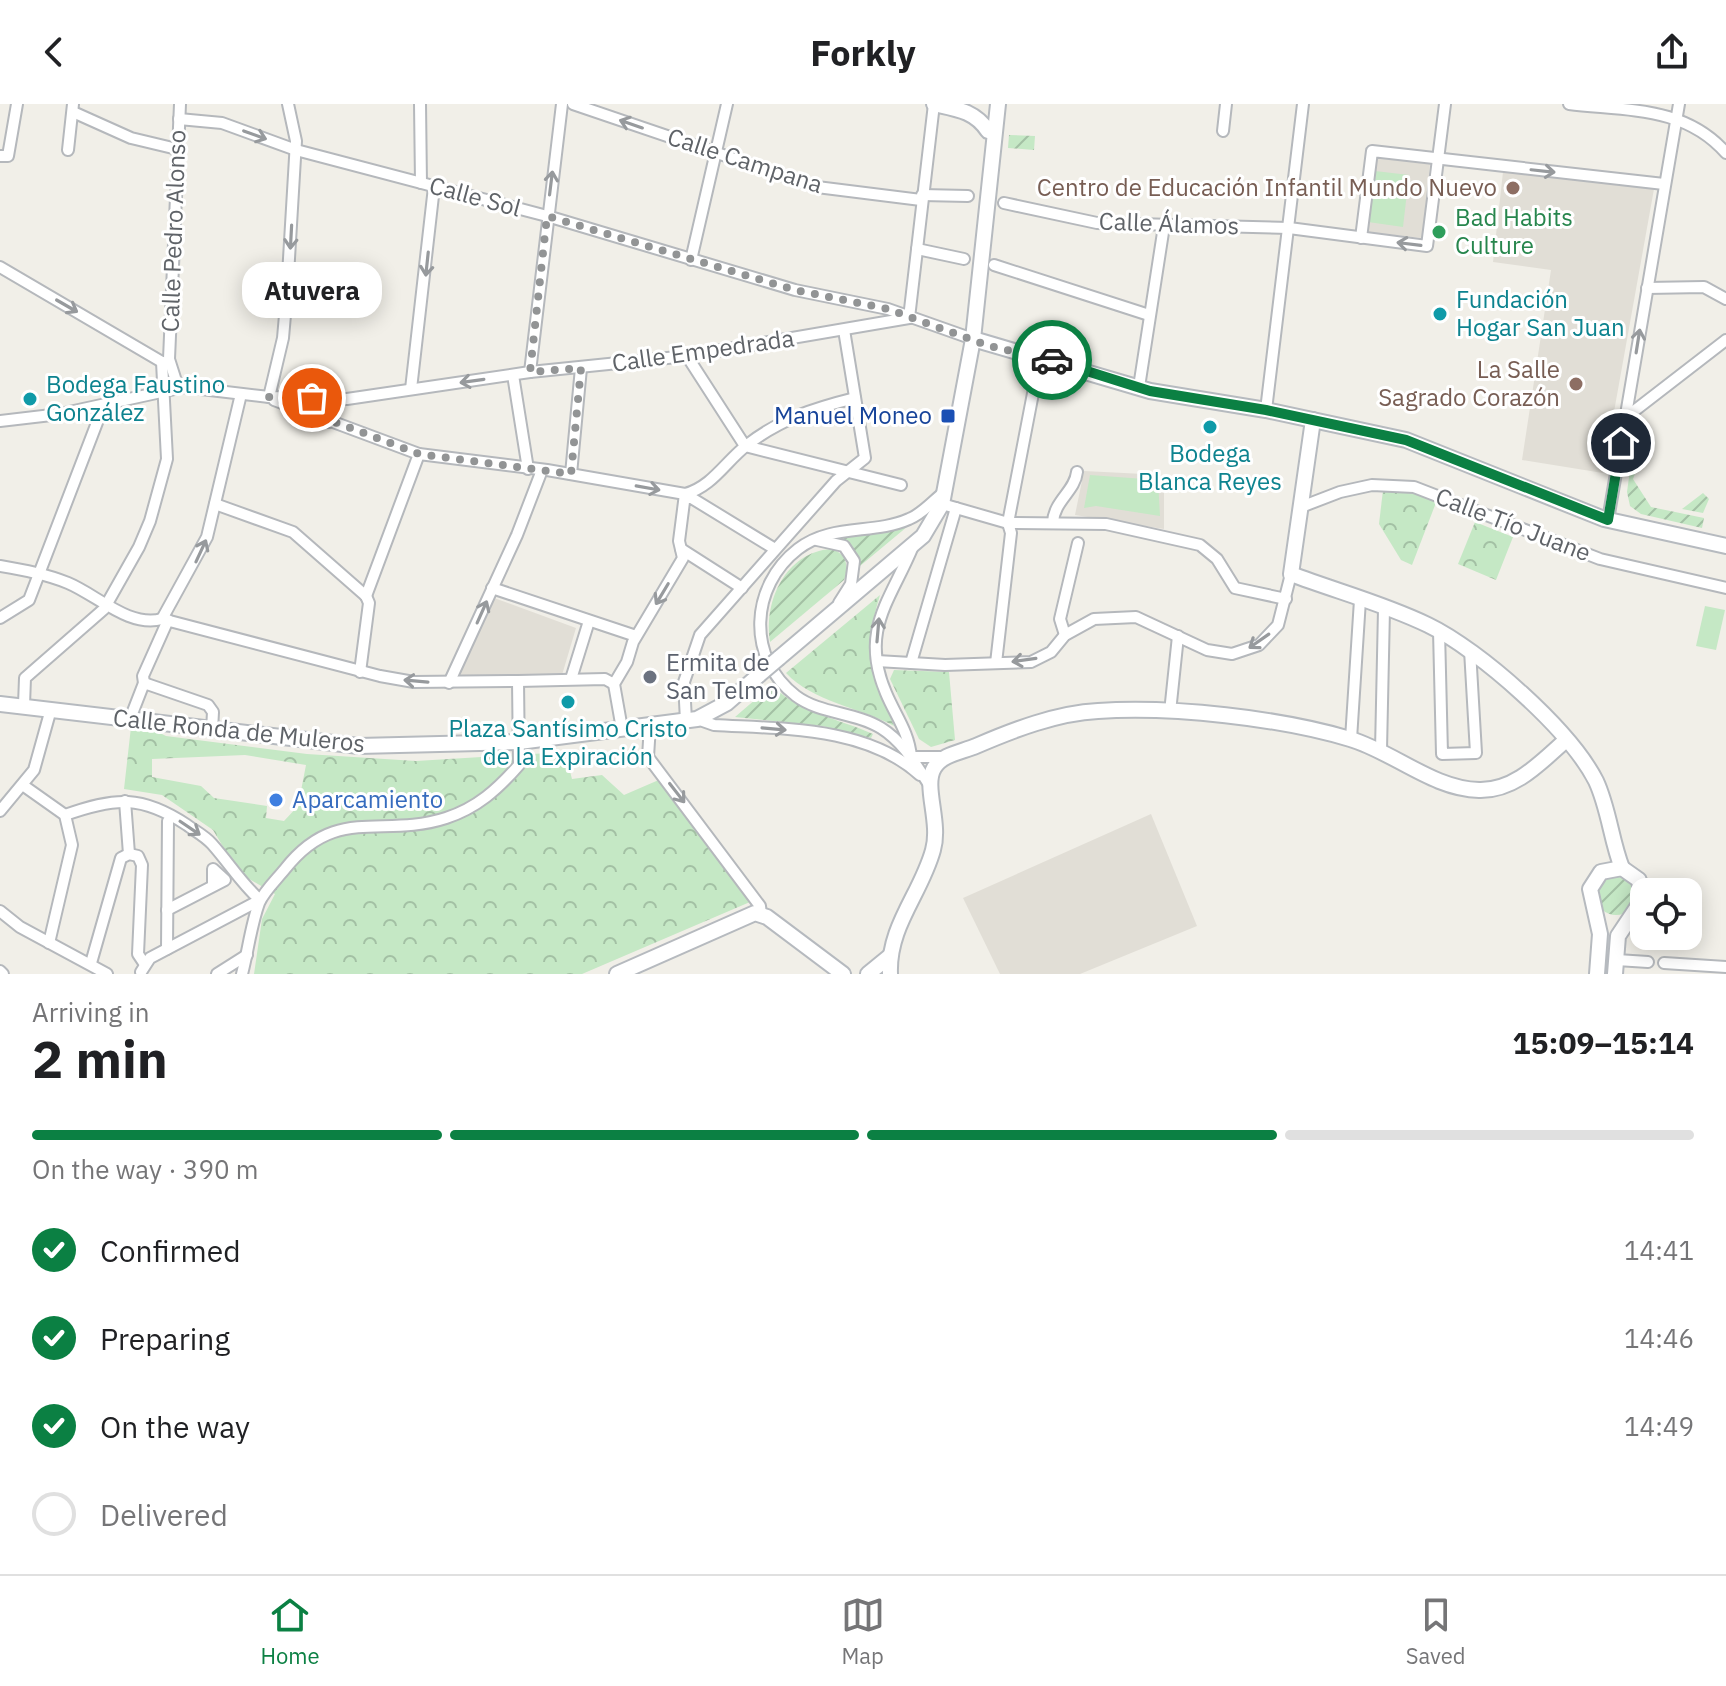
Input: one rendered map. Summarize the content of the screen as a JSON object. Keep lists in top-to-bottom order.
{
  "streets": {
    "street": [
      "Calle Campana",
      "Calle Sol",
      "Calle Álamos",
      "Calle Pedro Alonso",
      "Calle Empedrada",
      "Calle Tío Juane",
      "Calle Ronda de Muleros"
    ]
  },
  "crossings": [
    ["Calle Sol", "Calle Pedro Alonso"],
    ["Calle Sol", "Calle Empedrada"],
    ["Calle Pedro Alonso", "Calle Ronda de Muleros"]
  ],
  "one_way": ["Calle Campana"],
  "places": {
    "other": [
      "Centro de Educación Infantil Mundo Nuevo",
      "Bad Habits Culture",
      "Fundación Hogar San Juan",
      "La Salle Sagrado Corazón",
      "Atuvera",
      "Bodega Faustino González",
      "Bodega Blanca Reyes",
      "Ermita de San Telmo",
      "Plaza Santísimo Cristo de la Expiración",
      "Aparcamiento"
    ],
    "transit": ["Manuel Moneo"]
  },
  "page": {
    "header": "Forkly",
    "bubble": "Atuvera",
    "heading": ["2 min", "Arriving in", "15:09–15:14"],
    "bar": "On the way · 390 m",
    "list": [
      ["Confirmed", "14:41"],
      ["Preparing", "14:46"],
      ["On the way", "14:49"],
      "Delivered"
    ],
    "tabs": ["Home", "Map", "Saved"]
  }
}
